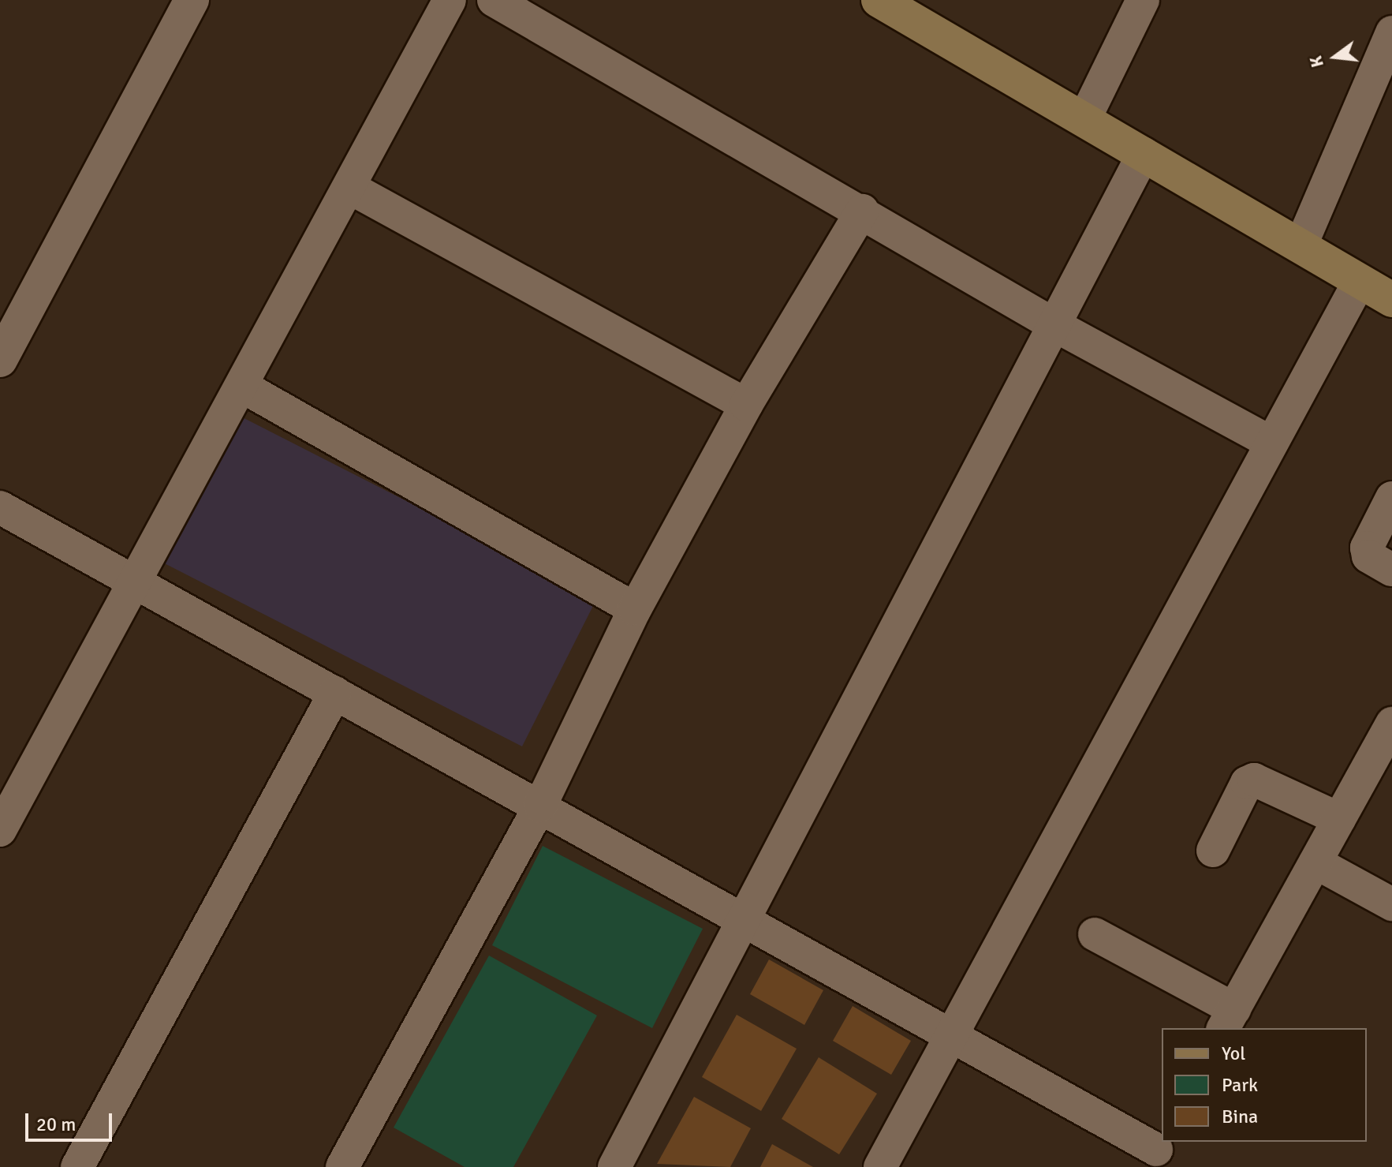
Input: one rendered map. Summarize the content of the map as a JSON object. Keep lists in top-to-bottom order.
{
  "legend": ["Yol", "Park", "Bina"],
  "scale_bar": "20 m",
  "north": "left"
}
